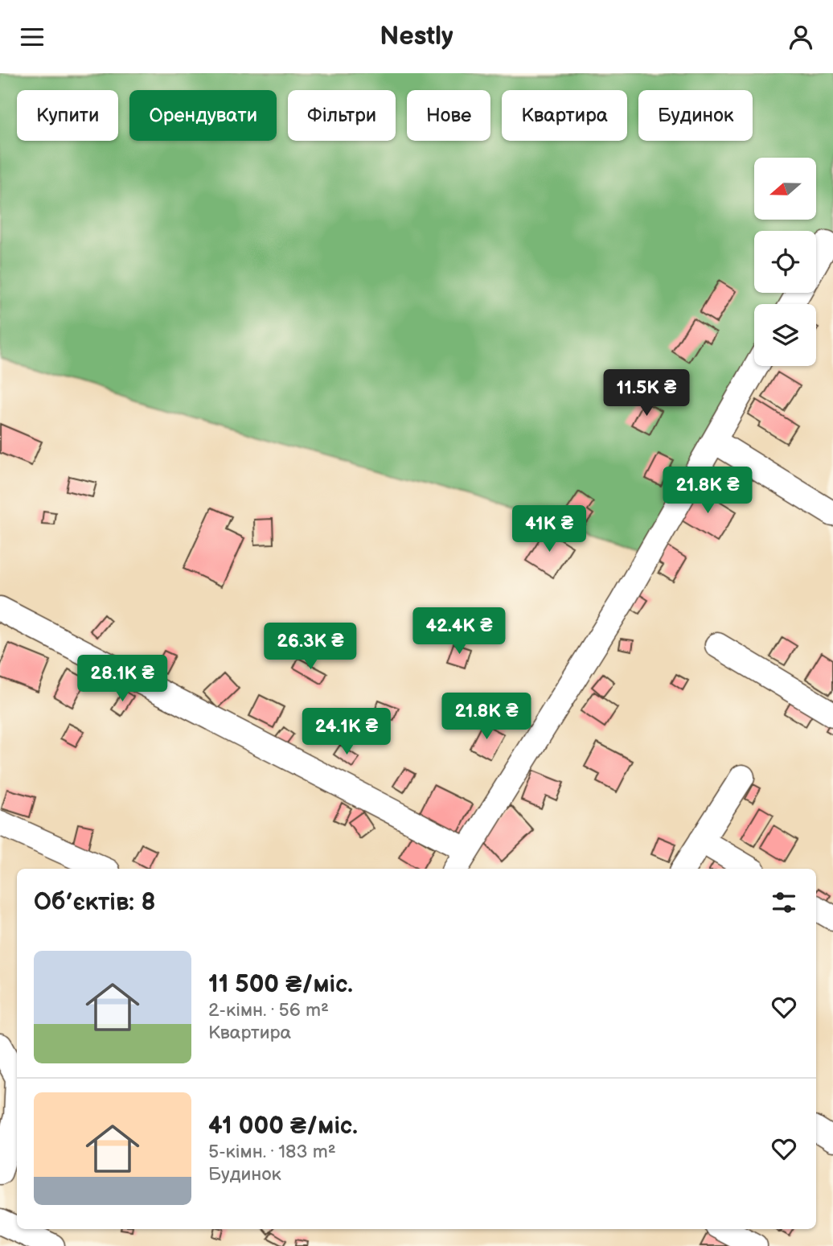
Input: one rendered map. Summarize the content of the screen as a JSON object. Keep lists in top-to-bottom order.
{
  "north": "left",
  "page": {
    "header": "Nestly",
    "chip": [
      "Купити",
      "Орендувати",
      "Фільтри",
      "Нове",
      "Квартира",
      "Будинок"
    ],
    "price": [
      "11.5K ₴",
      "21.8K ₴",
      "41K ₴",
      "42.4K ₴",
      "26.3K ₴",
      "28.1K ₴",
      "21.8K ₴",
      "24.1K ₴"
    ],
    "heading": "Об’єктів: 8",
    "list": [
      {
        "name": "11 500 ₴/міс.",
        "note": "2-кімн. · 56 m² · Квартира"
      },
      {
        "name": "41 000 ₴/міс.",
        "note": "5-кімн. · 183 m² · Будинок"
      }
    ]
  }
}
